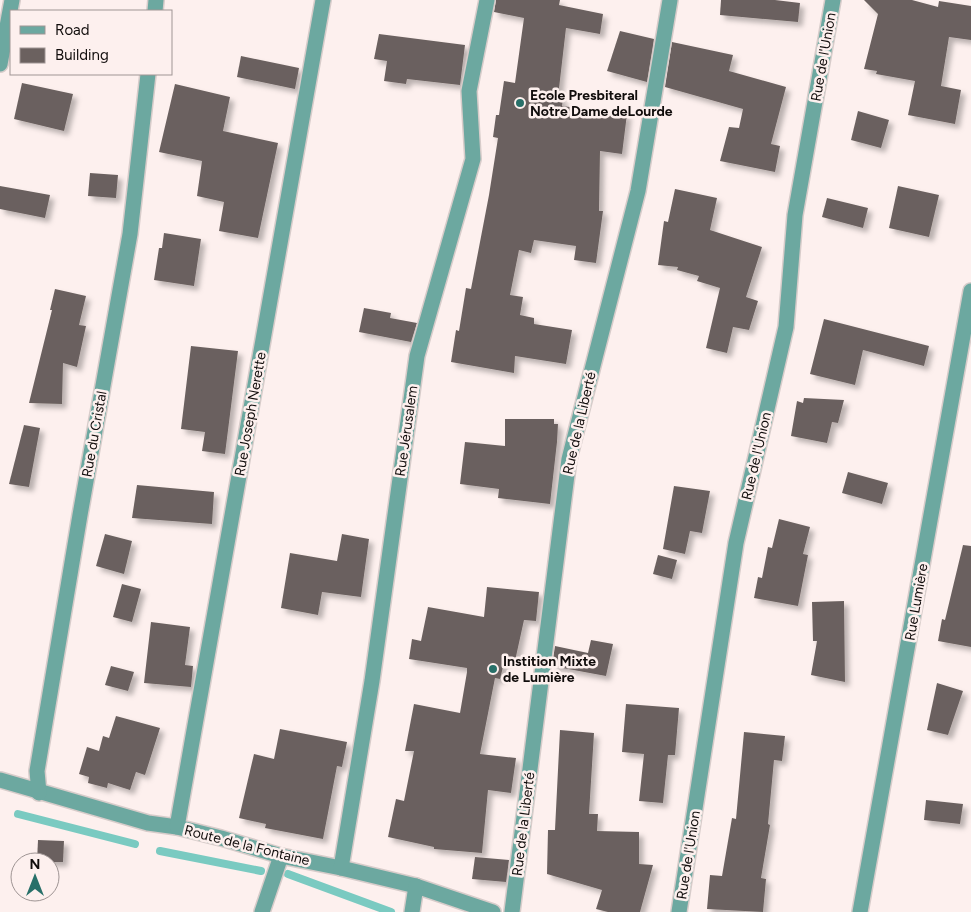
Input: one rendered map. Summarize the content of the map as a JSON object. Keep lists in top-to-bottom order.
{
  "streets": {
    "street": [
      "Rue de l'Union",
      "Rue Joseph Nerette",
      "Rue de la Liberté",
      "Rue Jérusalem",
      "Rue du Cristal",
      "Rue Lumière",
      "Route de la Fontaine"
    ]
  },
  "crossings": [
    ["Rue Joseph Nerette", "Route de la Fontaine"],
    ["Rue Jérusalem", "Route de la Fontaine"],
    ["Rue du Cristal", "Route de la Fontaine"]
  ],
  "places": ["Ecole Presbiteral Notre Dame deLourde", "Instition Mixte de Lumière"],
  "legend": ["Road", "Building"],
  "north": "top"
}
